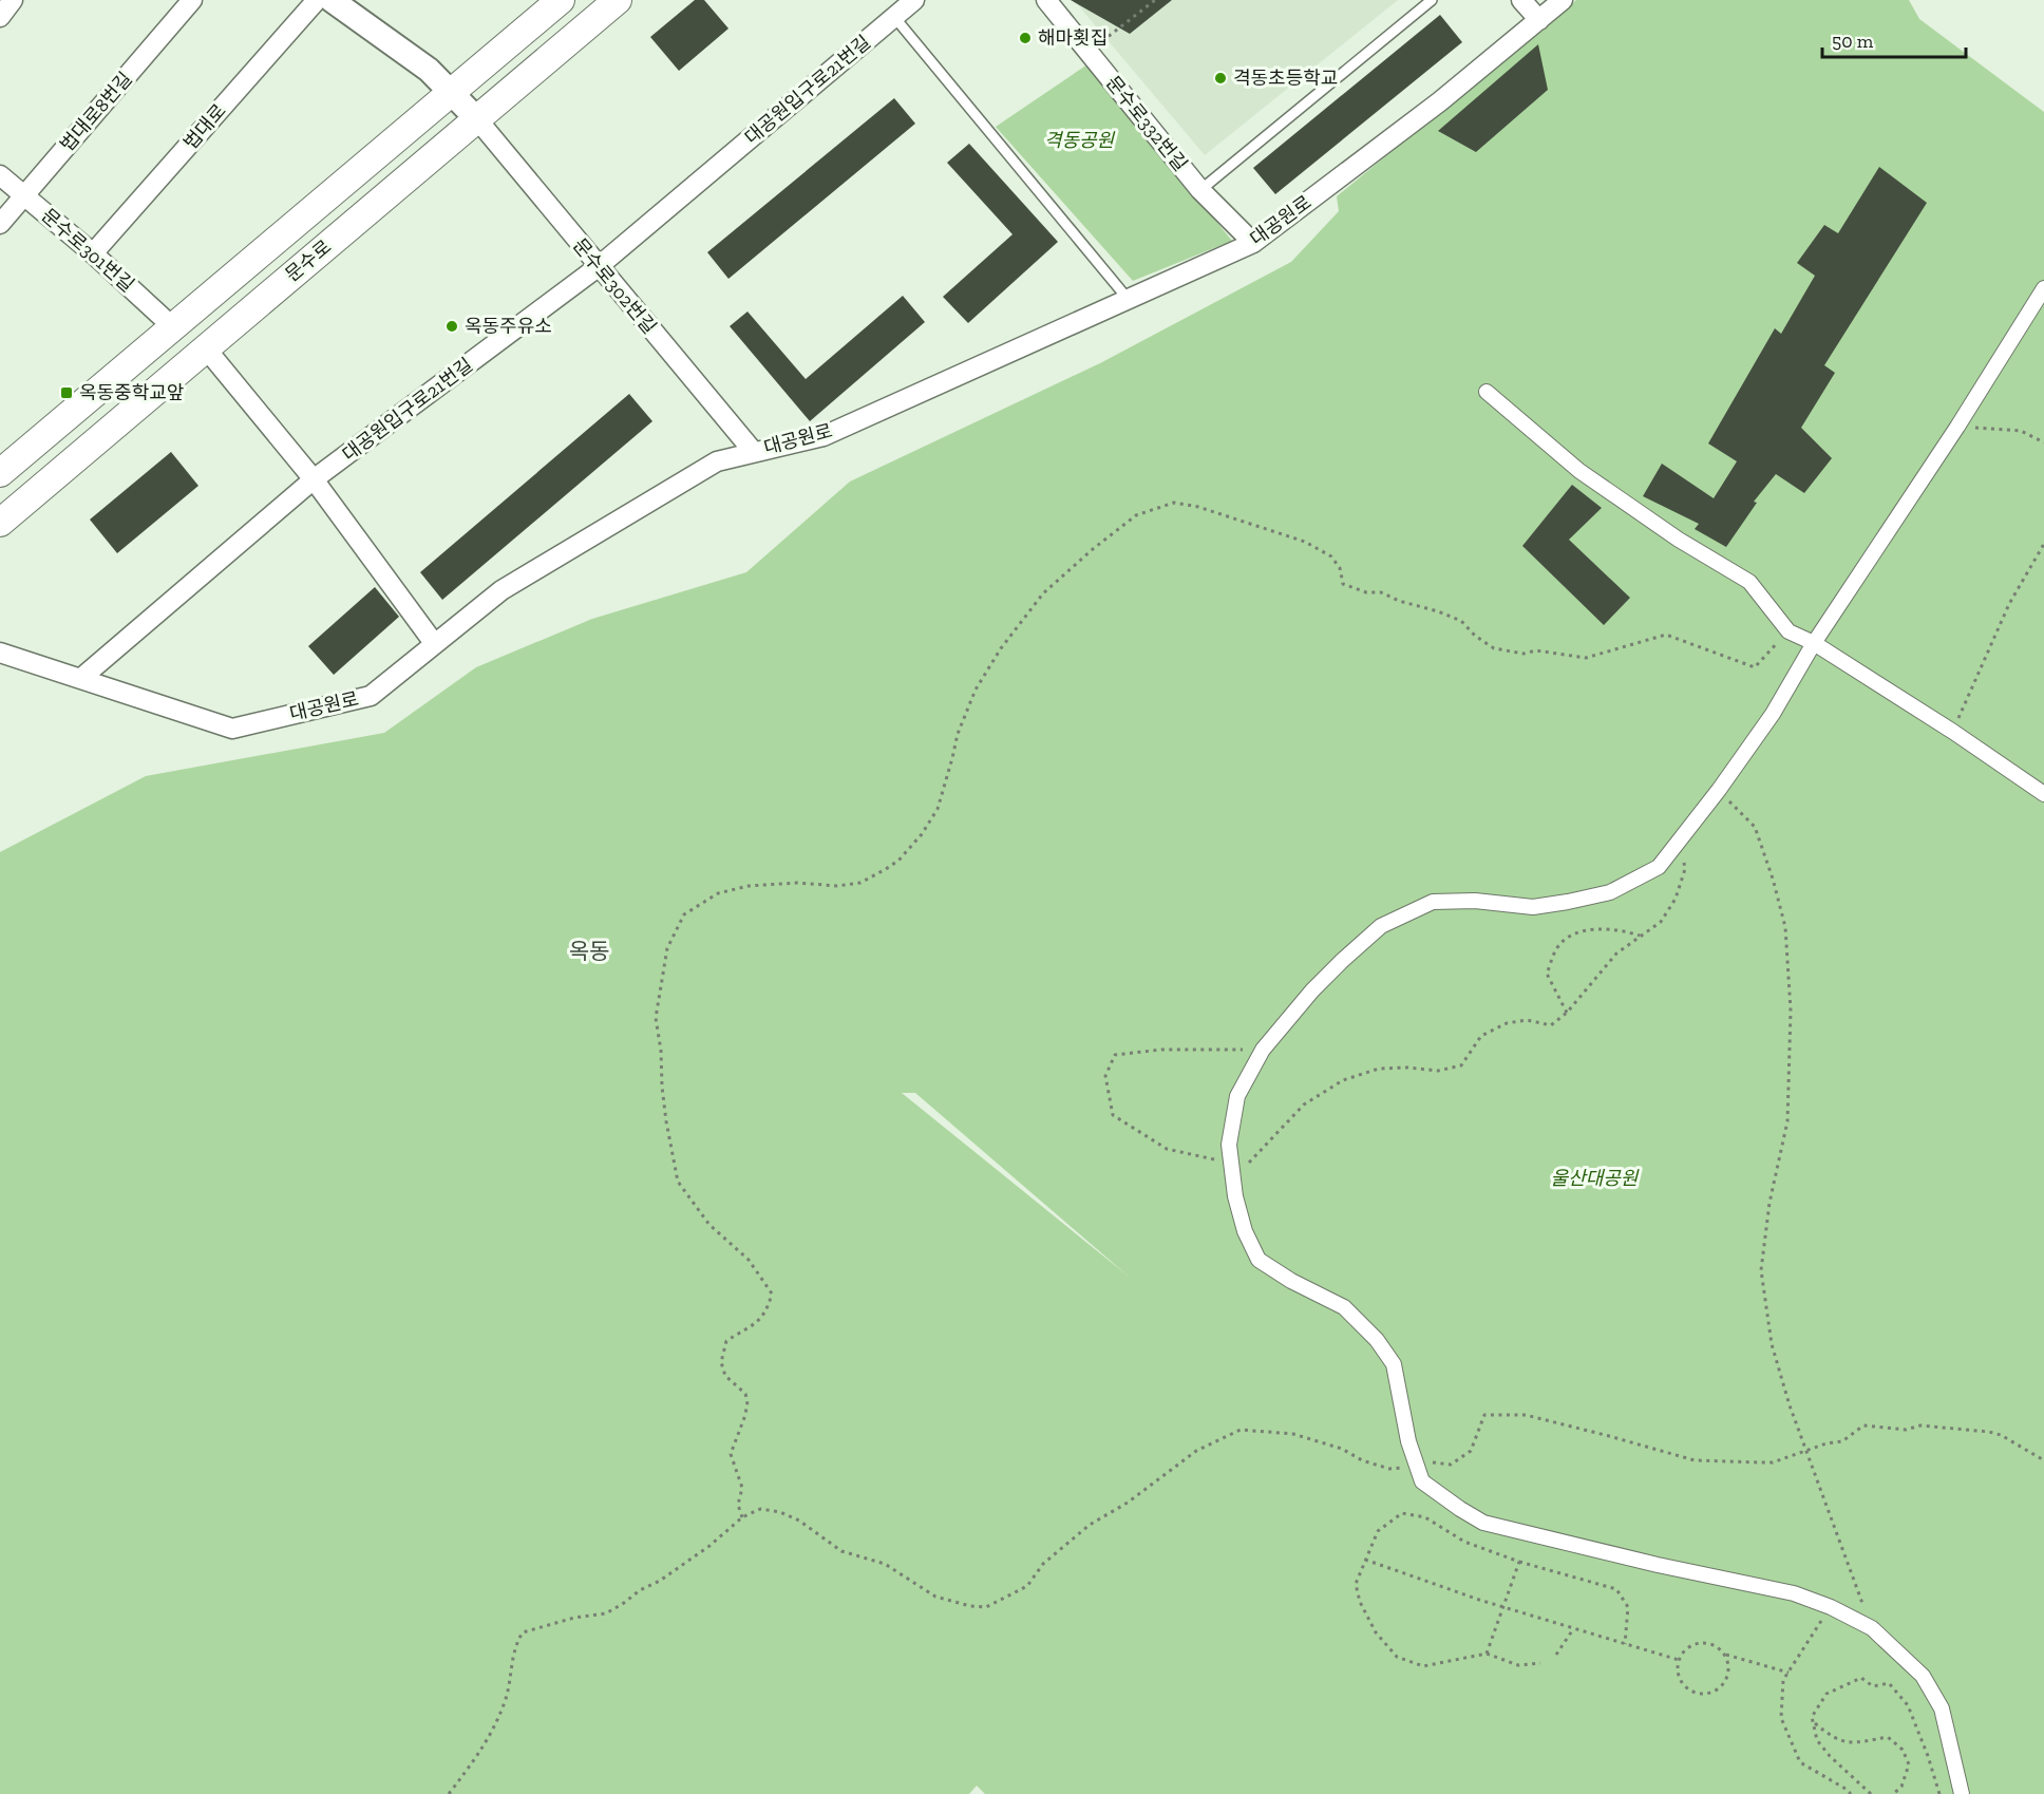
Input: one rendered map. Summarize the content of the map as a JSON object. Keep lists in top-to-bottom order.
{
  "streets": {
    "main road": ["문수로"],
    "street": [
      "대공원입구로21번길",
      "법대로8번길",
      "문수로332번길",
      "법대로",
      "대공원로",
      "문수로301번길",
      "문수로302번길"
    ]
  },
  "crossings": [
    ["대공원입구로21번길", "대공원로"],
    ["대공원입구로21번길", "문수로302번길"],
    ["법대로8번길", "문수로301번길"],
    ["문수로332번길", "대공원로"],
    ["법대로", "문수로301번길"],
    ["대공원로", "문수로302번길"],
    ["문수로301번길", "문수로"],
    ["문수로", "문수로302번길"]
  ],
  "districts": ["옥동"],
  "parks": ["격동공원", "울산대공원"],
  "places": {
    "other": ["해마횟집", "격동초등학교", "옥동주유소"],
    "transit": ["옥동중학교앞"]
  },
  "scale_bar": "50 m"
}
